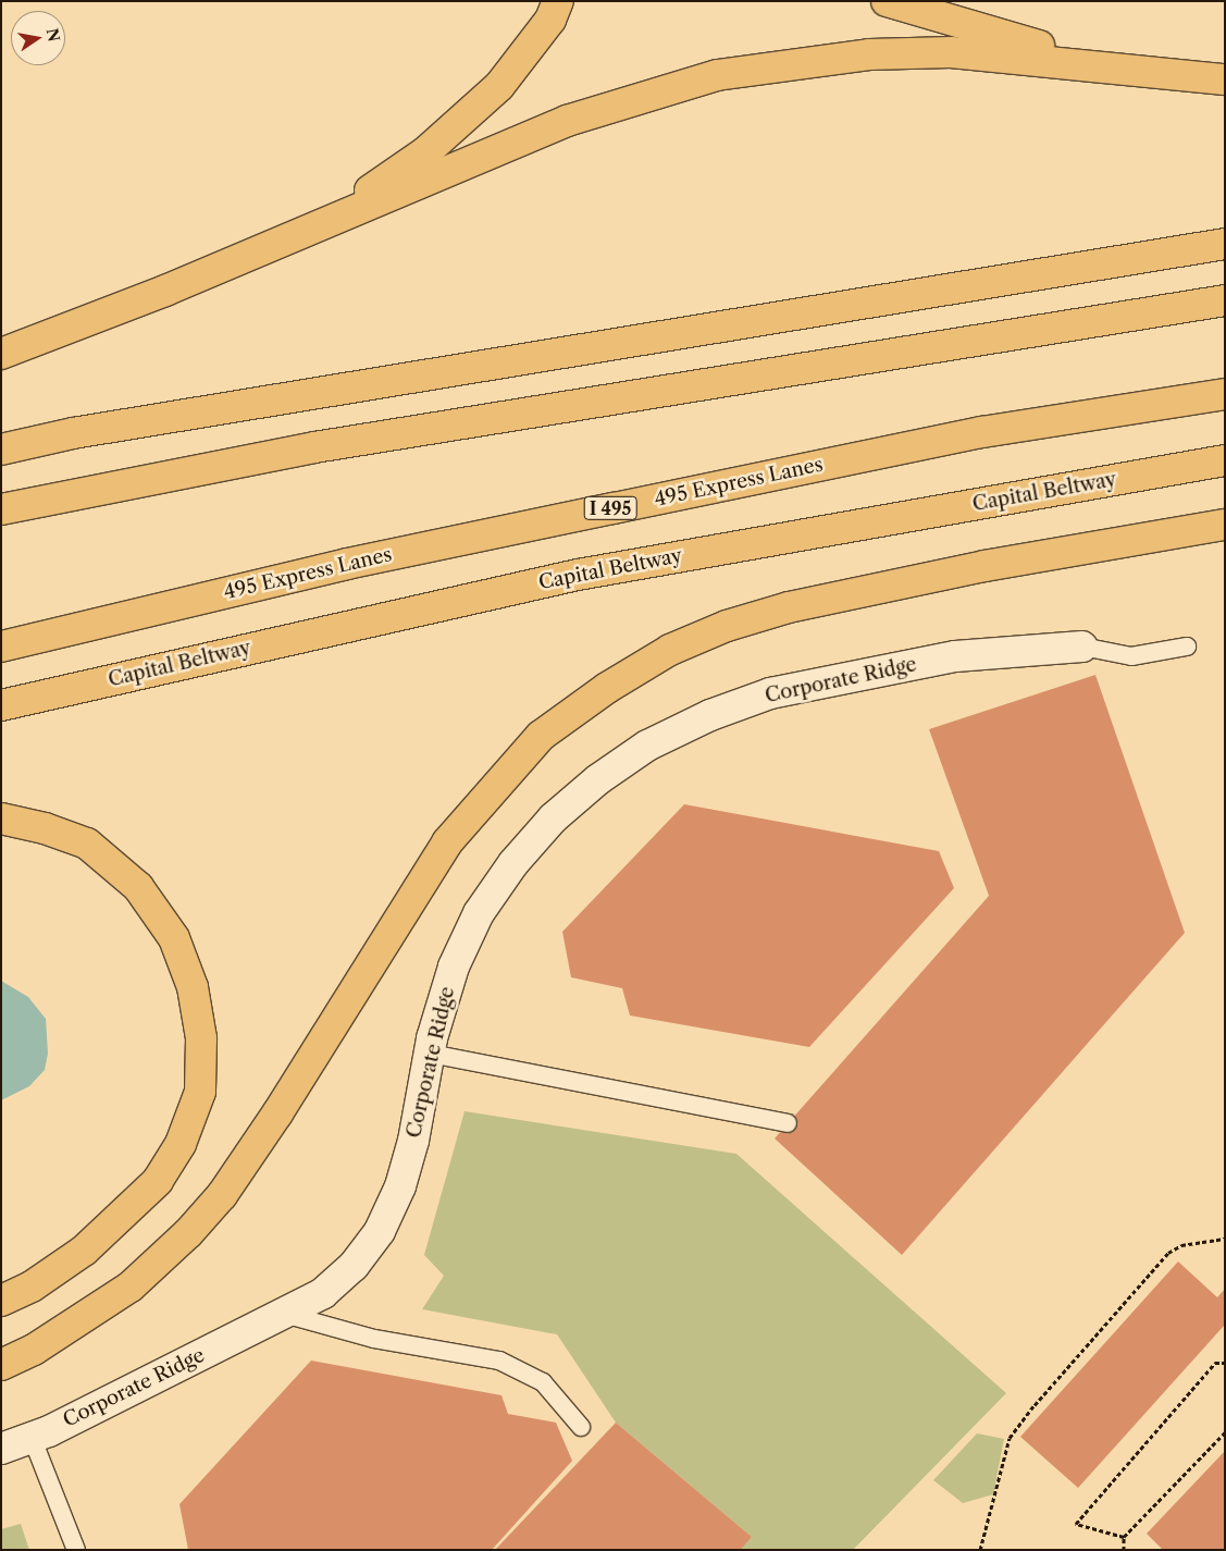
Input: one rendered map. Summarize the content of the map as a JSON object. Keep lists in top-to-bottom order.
{
  "streets": {
    "highway": ["495 Express Lanes", "Capital Beltway", "I 495"],
    "street": ["Corporate Ridge"]
  },
  "north": "right"
}
